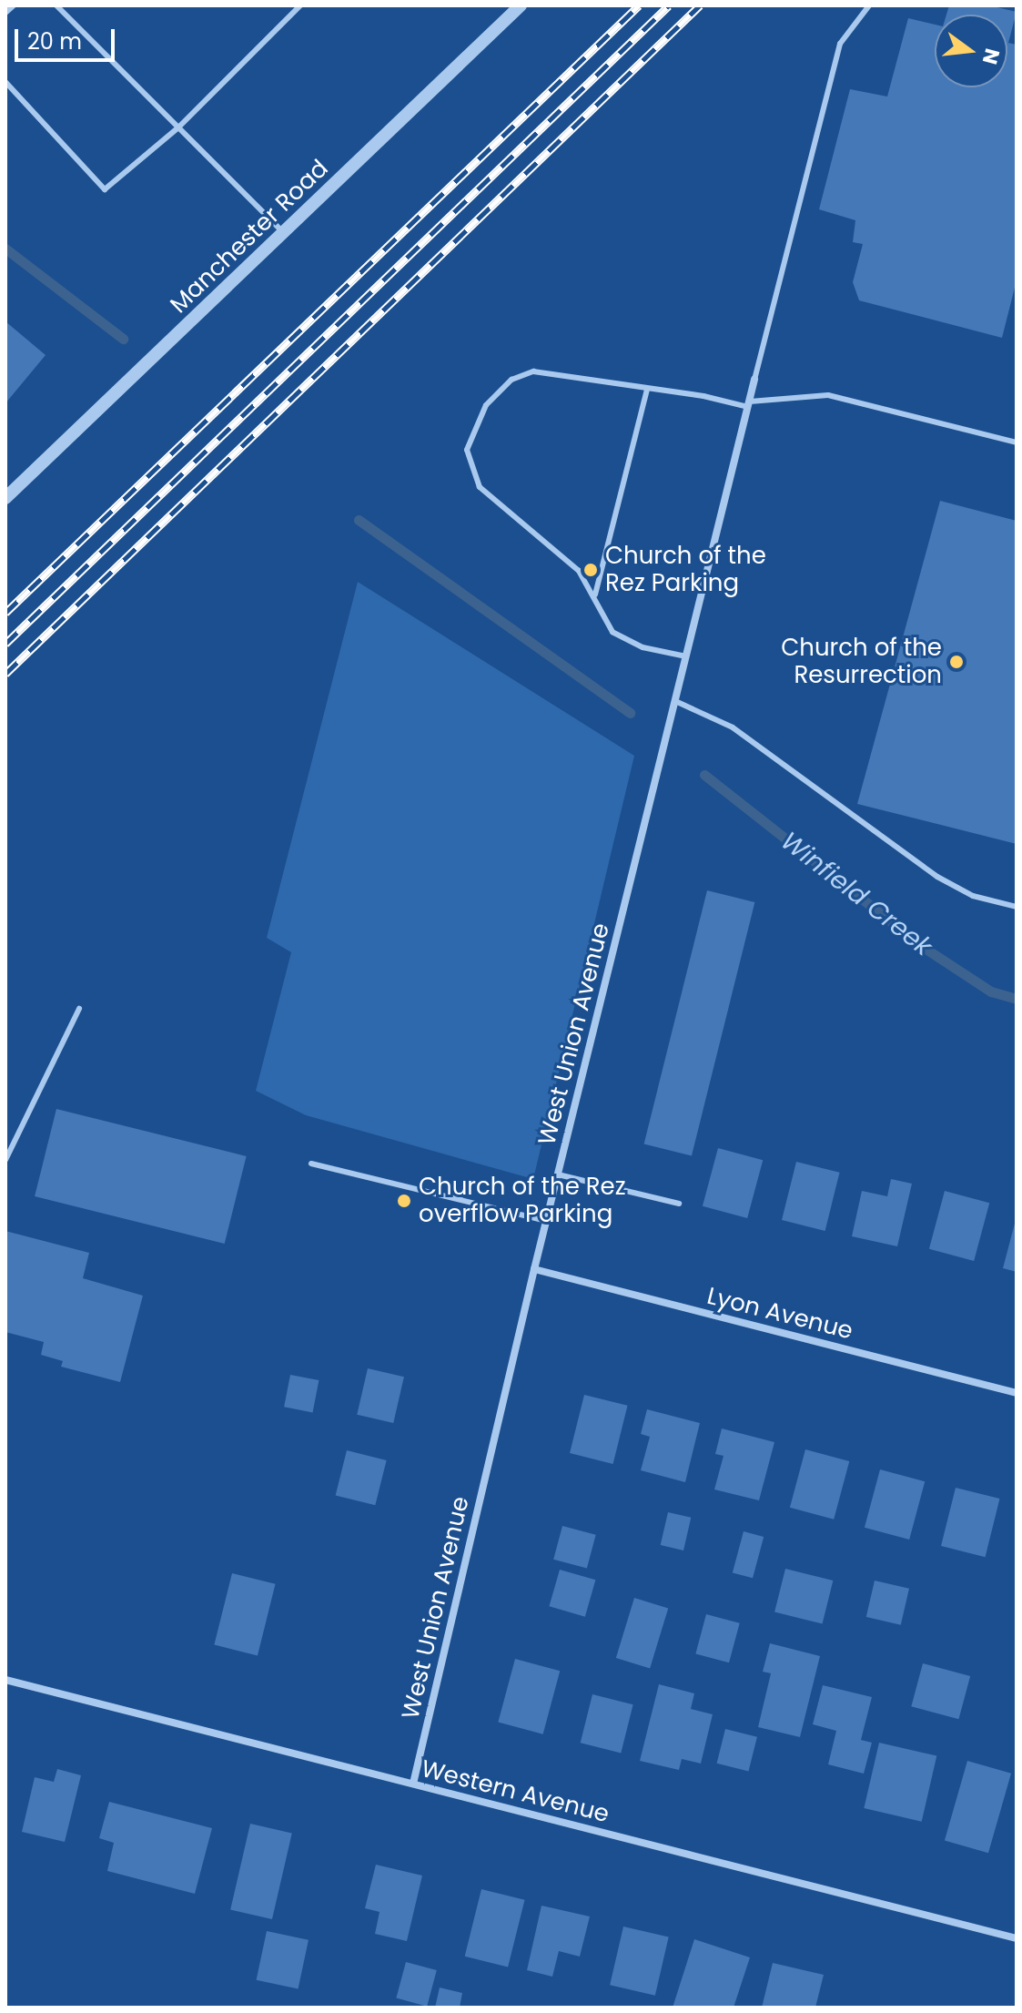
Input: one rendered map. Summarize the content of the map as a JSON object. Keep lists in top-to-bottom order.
{
  "streets": {
    "street": [
      "Manchester Road",
      "West Union Avenue",
      "Lyon Avenue",
      "Western Avenue"
    ]
  },
  "crossings": [
    ["West Union Avenue", "Lyon Avenue"],
    ["West Union Avenue", "Western Avenue"]
  ],
  "water": ["Winfield Creek"],
  "places": ["Church of the Rez Parking", "Church of the Resurrection", "Church of the Rez overflow Parking"],
  "scale_bar": "20 m",
  "north": "right"
}
